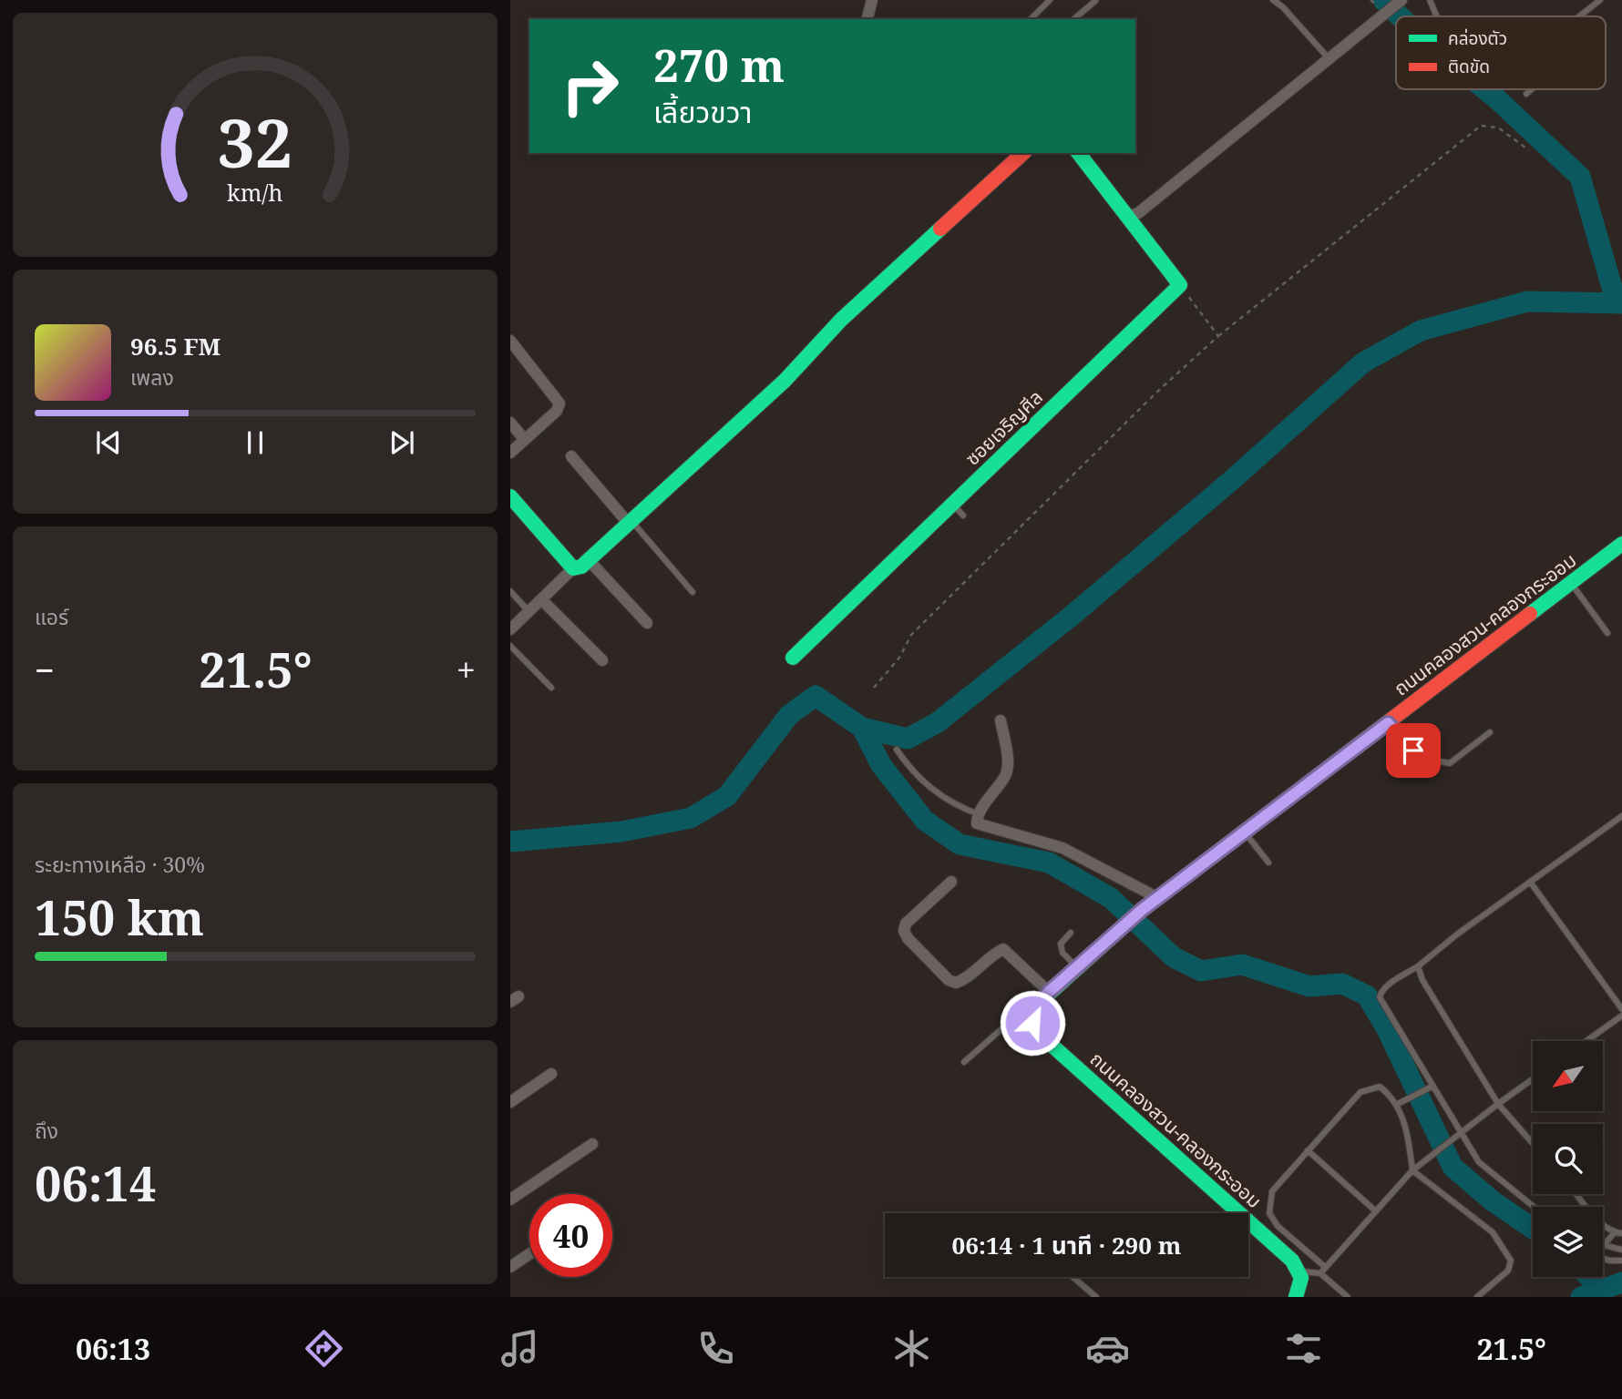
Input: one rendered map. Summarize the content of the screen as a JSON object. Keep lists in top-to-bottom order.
{
  "streets": {
    "street": ["ซอยเจริญศีล", "ถนนคลองสวน-คลองกระออม"]
  },
  "legend": ["คล่องตัว", "ติดขัด"],
  "north": "bottom left",
  "page": {
    "turn": ["270 m", "เลี้ยวขวา"],
    "song": ["96.5 FM", "เพลง"],
    "tile": [
      "แอร์",
      ["ระยะทางเหลือ · 30%", "150 km"],
      ["ถึง", "06:14"]
    ],
    "heat": ["−", "21.5°", "+"],
    "limit": "40",
    "trip": "06:14 · 1 นาที · 290 m",
    "tabs": ["06:13", "21.5°"],
    "gauge": ["32", "km/h"]
  }
}
